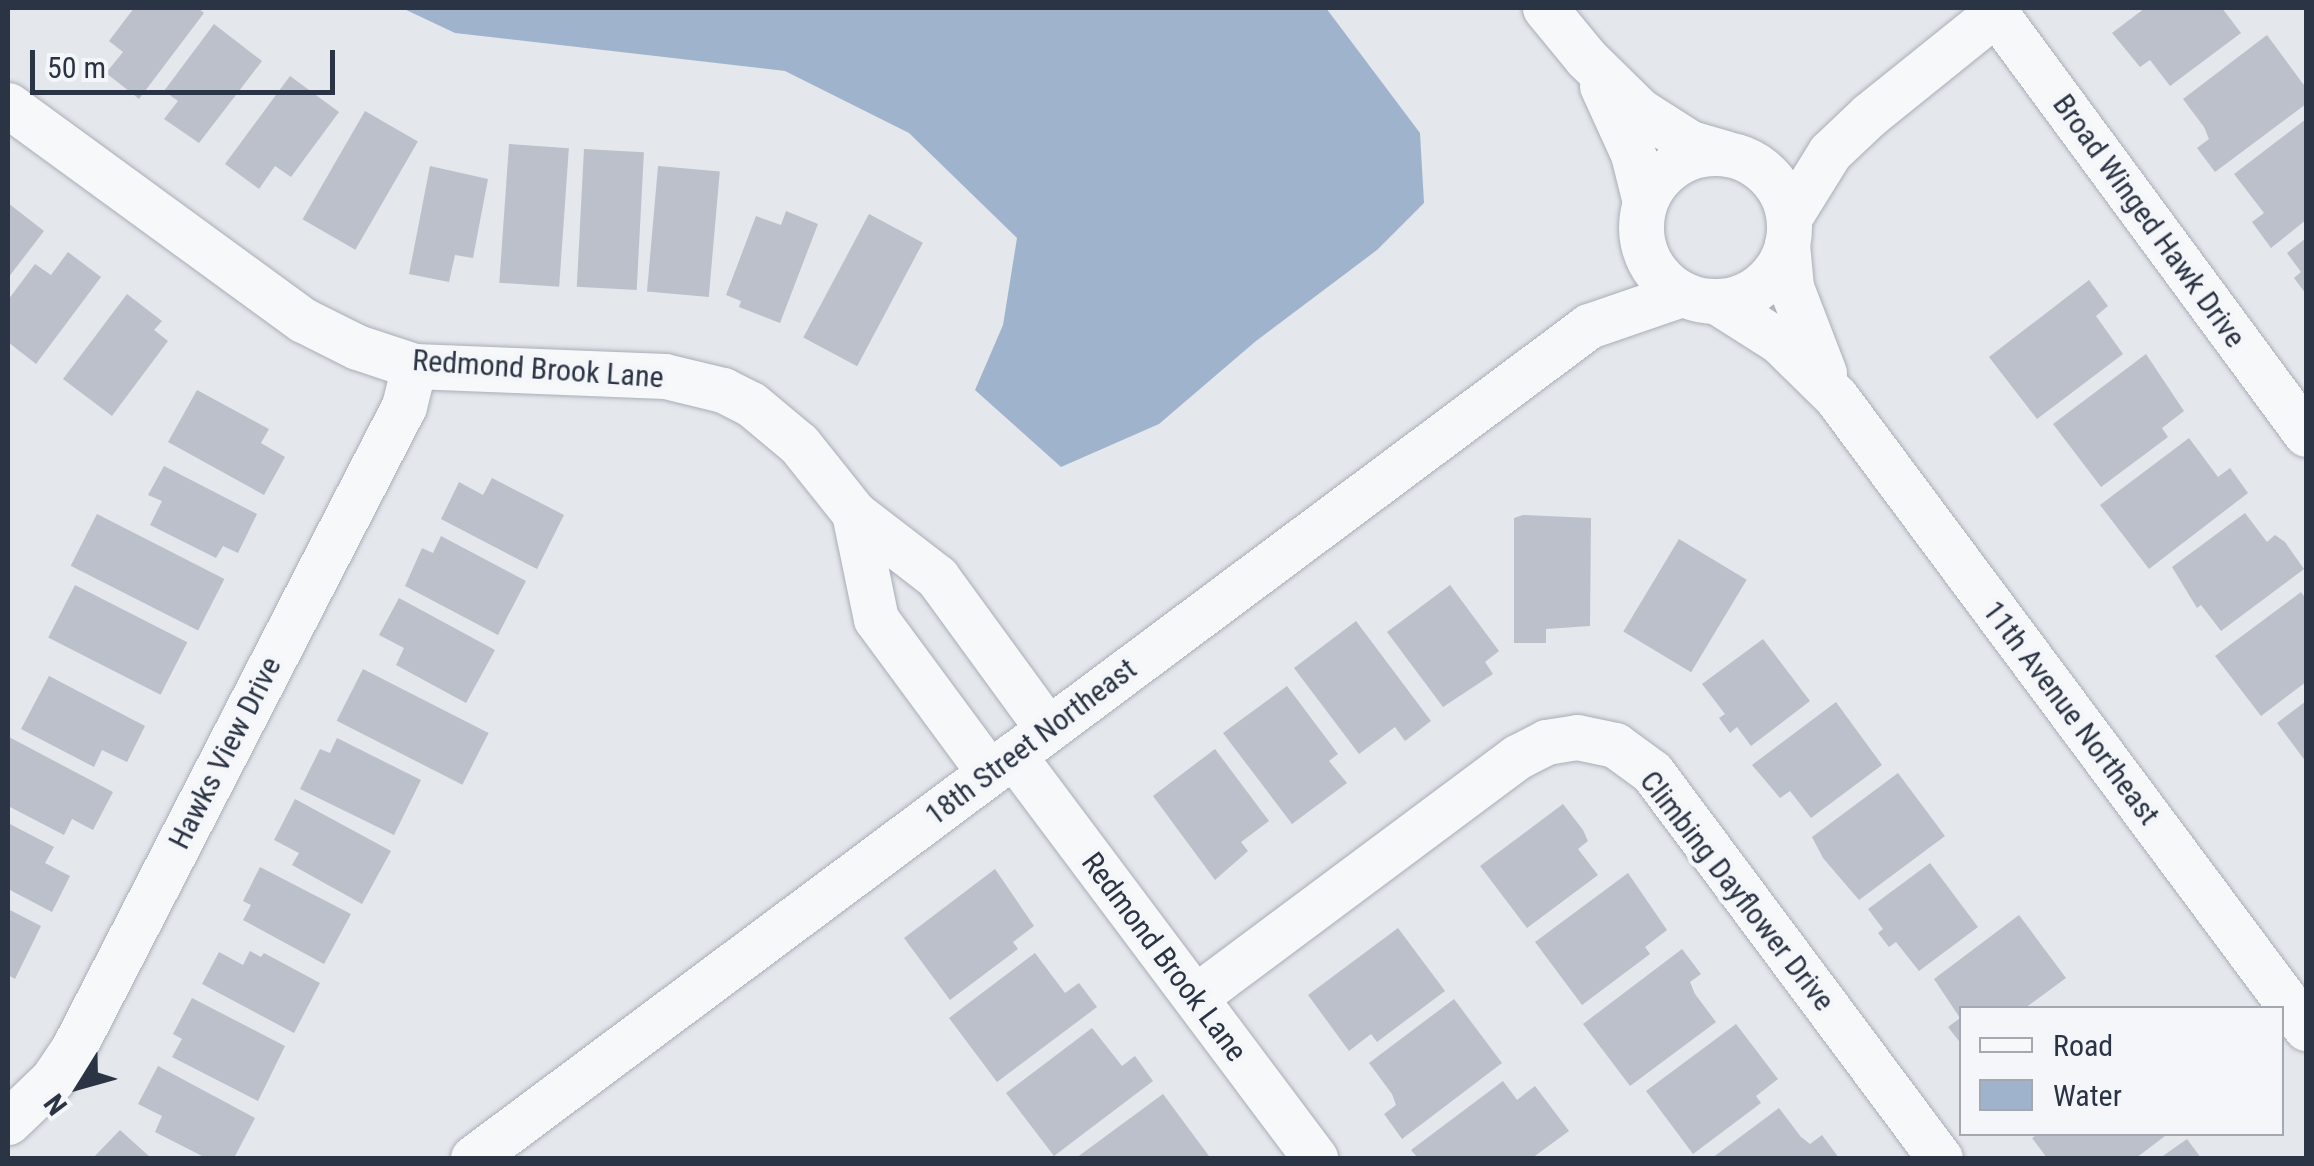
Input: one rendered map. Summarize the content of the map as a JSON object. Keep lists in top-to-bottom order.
{
  "streets": {
    "street": [
      "Broad Winged Hawk Drive",
      "Redmond Brook Lane",
      "11th Avenue Northeast",
      "18th Street Northeast",
      "Hawks View Drive",
      "Climbing Dayflower Drive"
    ]
  },
  "crossings": [
    ["Redmond Brook Lane", "18th Street Northeast"],
    ["Redmond Brook Lane", "Hawks View Drive"],
    ["Redmond Brook Lane", "Climbing Dayflower Drive"],
    ["11th Avenue Northeast", "18th Street Northeast"]
  ],
  "legend": ["Road", "Water"],
  "scale_bar": "50 m",
  "north": "bottom left"
}
